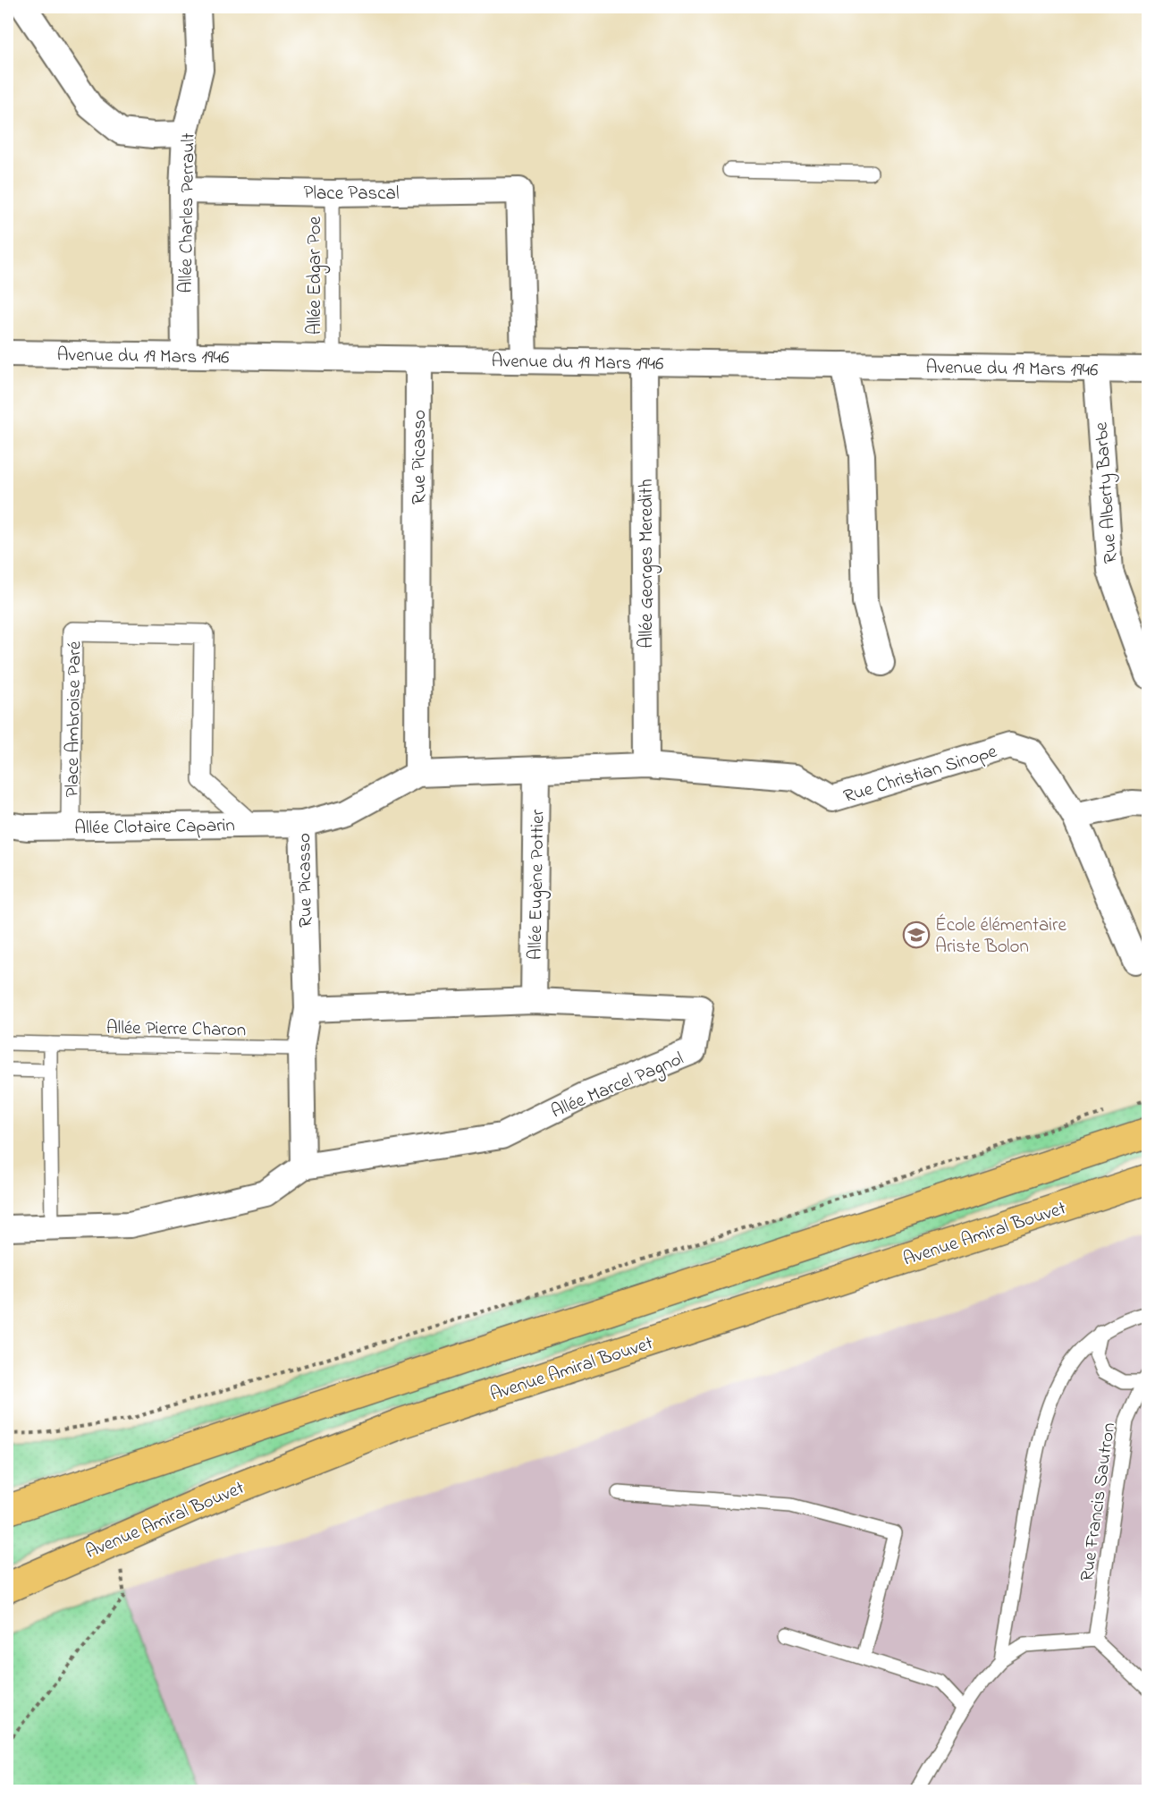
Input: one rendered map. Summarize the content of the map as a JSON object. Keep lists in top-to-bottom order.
{
  "streets": {
    "main road": ["Avenue Amiral Bouvet"],
    "street": [
      "Place Pascal",
      "Allée Charles Perrault",
      "Avenue du 19 Mars 1946",
      "Rue Picasso",
      "Rue Alberty Barbe",
      "Allée Georges Meredith",
      "Place Ambroise Paré",
      "Rue Christian Sinope",
      "Allée Clotaire Caparin",
      "Allée Eugène Pottier",
      "Allée Marcel Pagnol"
    ],
    "lane": ["Allée Edgar Poe", "Allée Pierre Charon", "Rue Francis Sautron"]
  },
  "crossings": [
    ["Place Pascal", "Allée Charles Perrault"],
    ["Place Pascal", "Allée Edgar Poe"],
    ["Place Pascal", "Avenue du 19 Mars 1946"],
    ["Allée Charles Perrault", "Avenue du 19 Mars 1946"],
    ["Allée Edgar Poe", "Avenue du 19 Mars 1946"],
    ["Avenue du 19 Mars 1946", "Rue Picasso"],
    ["Avenue du 19 Mars 1946", "Rue Alberty Barbe"],
    ["Avenue du 19 Mars 1946", "Allée Georges Meredith"],
    ["Rue Picasso", "Rue Christian Sinope"],
    ["Rue Picasso", "Allée Clotaire Caparin"],
    ["Rue Picasso", "Allée Pierre Charon"],
    ["Rue Picasso", "Allée Marcel Pagnol"],
    ["Allée Georges Meredith", "Rue Christian Sinope"],
    ["Place Ambroise Paré", "Allée Clotaire Caparin"],
    ["Rue Christian Sinope", "Allée Eugène Pottier"],
    ["Allée Eugène Pottier", "Allée Marcel Pagnol"]
  ],
  "places": {
    "school or university": ["École élémentaire Ariste Bolon"]
  }
}
